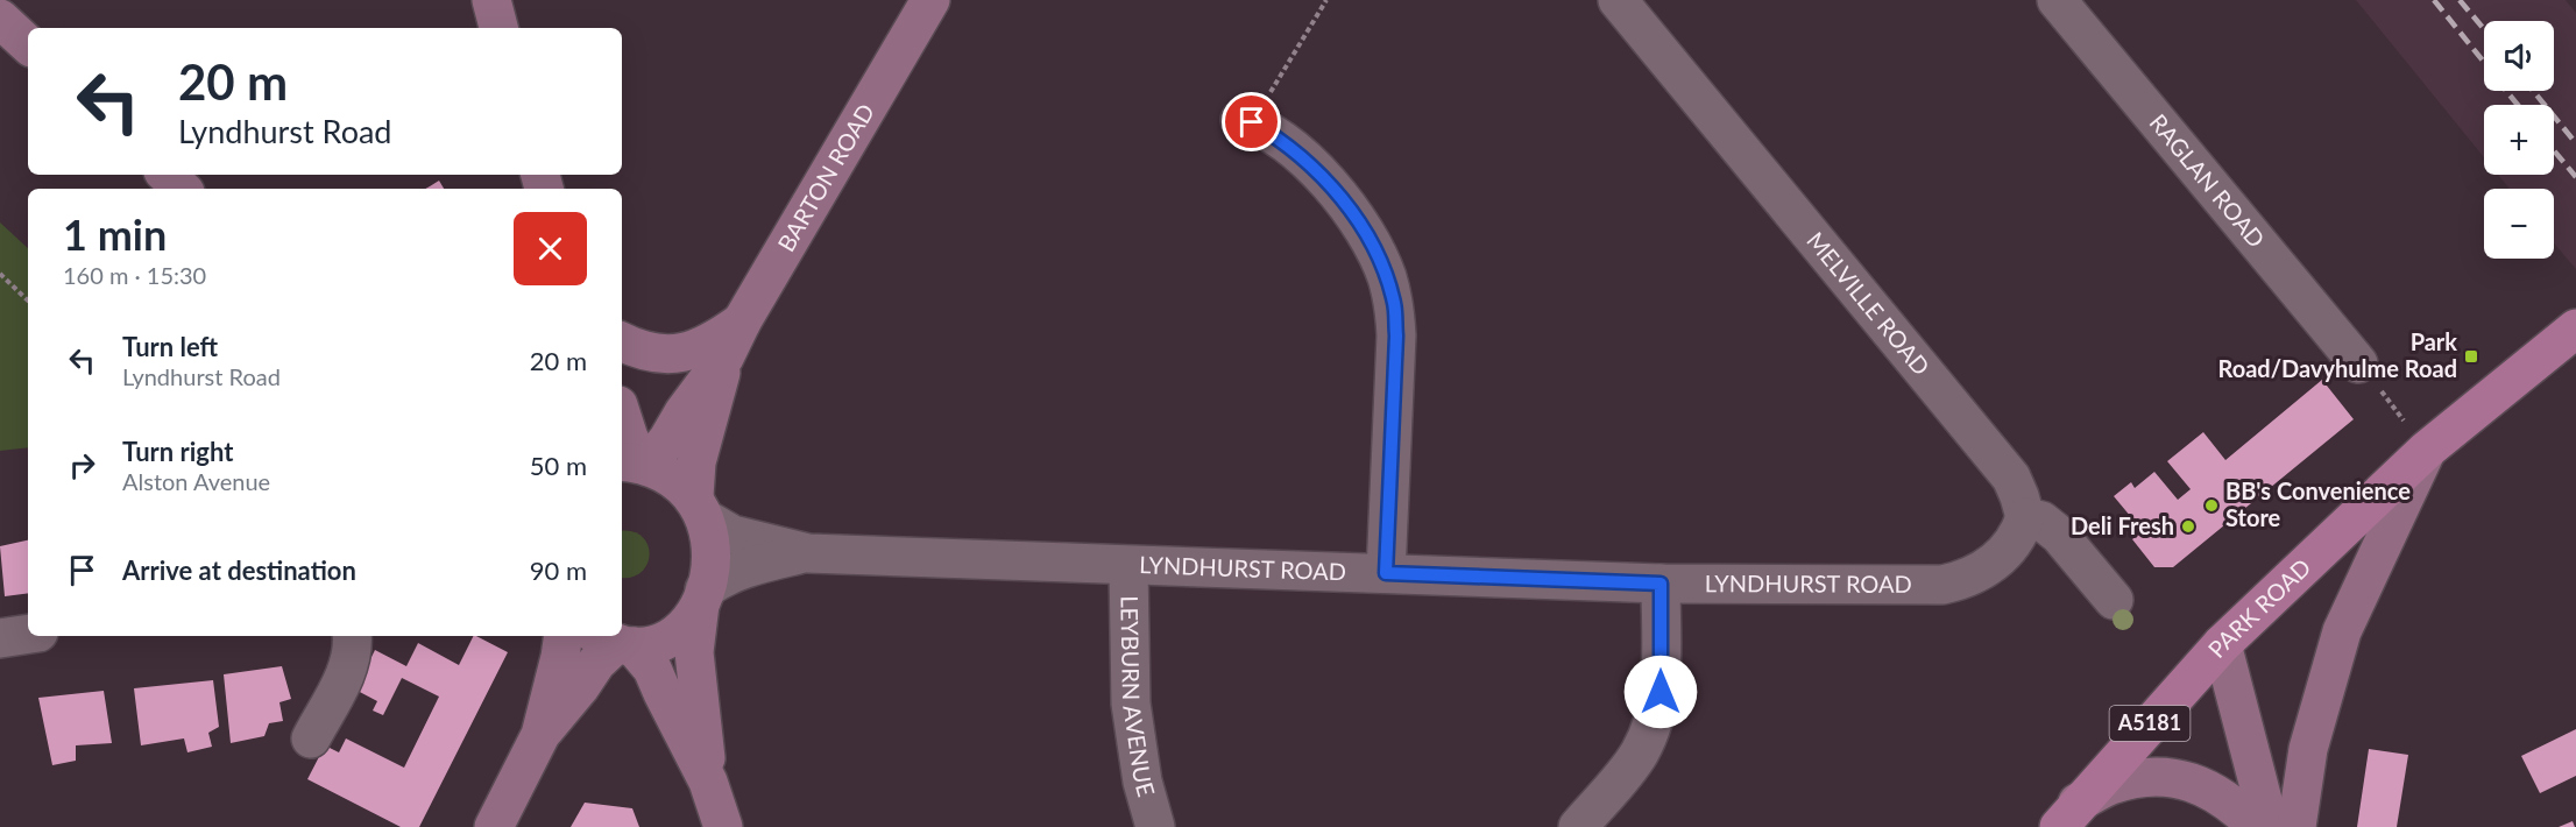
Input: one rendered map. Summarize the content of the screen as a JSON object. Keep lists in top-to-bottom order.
{
  "streets": {
    "main road": ["PARK ROAD", "A5181"],
    "street": [
      "BARTON ROAD",
      "RAGLAN ROAD",
      "MELVILLE ROAD",
      "LYNDHURST ROAD",
      "LEYBURN AVENUE"
    ]
  },
  "crossings": [
    ["BARTON ROAD", "LYNDHURST ROAD"],
    ["MELVILLE ROAD", "LYNDHURST ROAD"],
    ["LYNDHURST ROAD", "LEYBURN AVENUE"]
  ],
  "places": {
    "transit": ["Park Road/Davyhulme Road"],
    "other": ["BB's Convenience Store", "Deli Fresh"]
  },
  "page": {
    "map_buttons": ["+", "−"],
    "turn": ["20 m", "Lyndhurst Road"],
    "heading": ["1 min", "160 m · 15:30"],
    "list": [
      {
        "name": "Turn left",
        "note": "Lyndhurst Road",
        "value": "20 m"
      },
      {
        "name": "Turn right",
        "note": "Alston Avenue",
        "value": "50 m"
      },
      {
        "name": "Arrive at destination",
        "value": "90 m"
      }
    ]
  }
}
